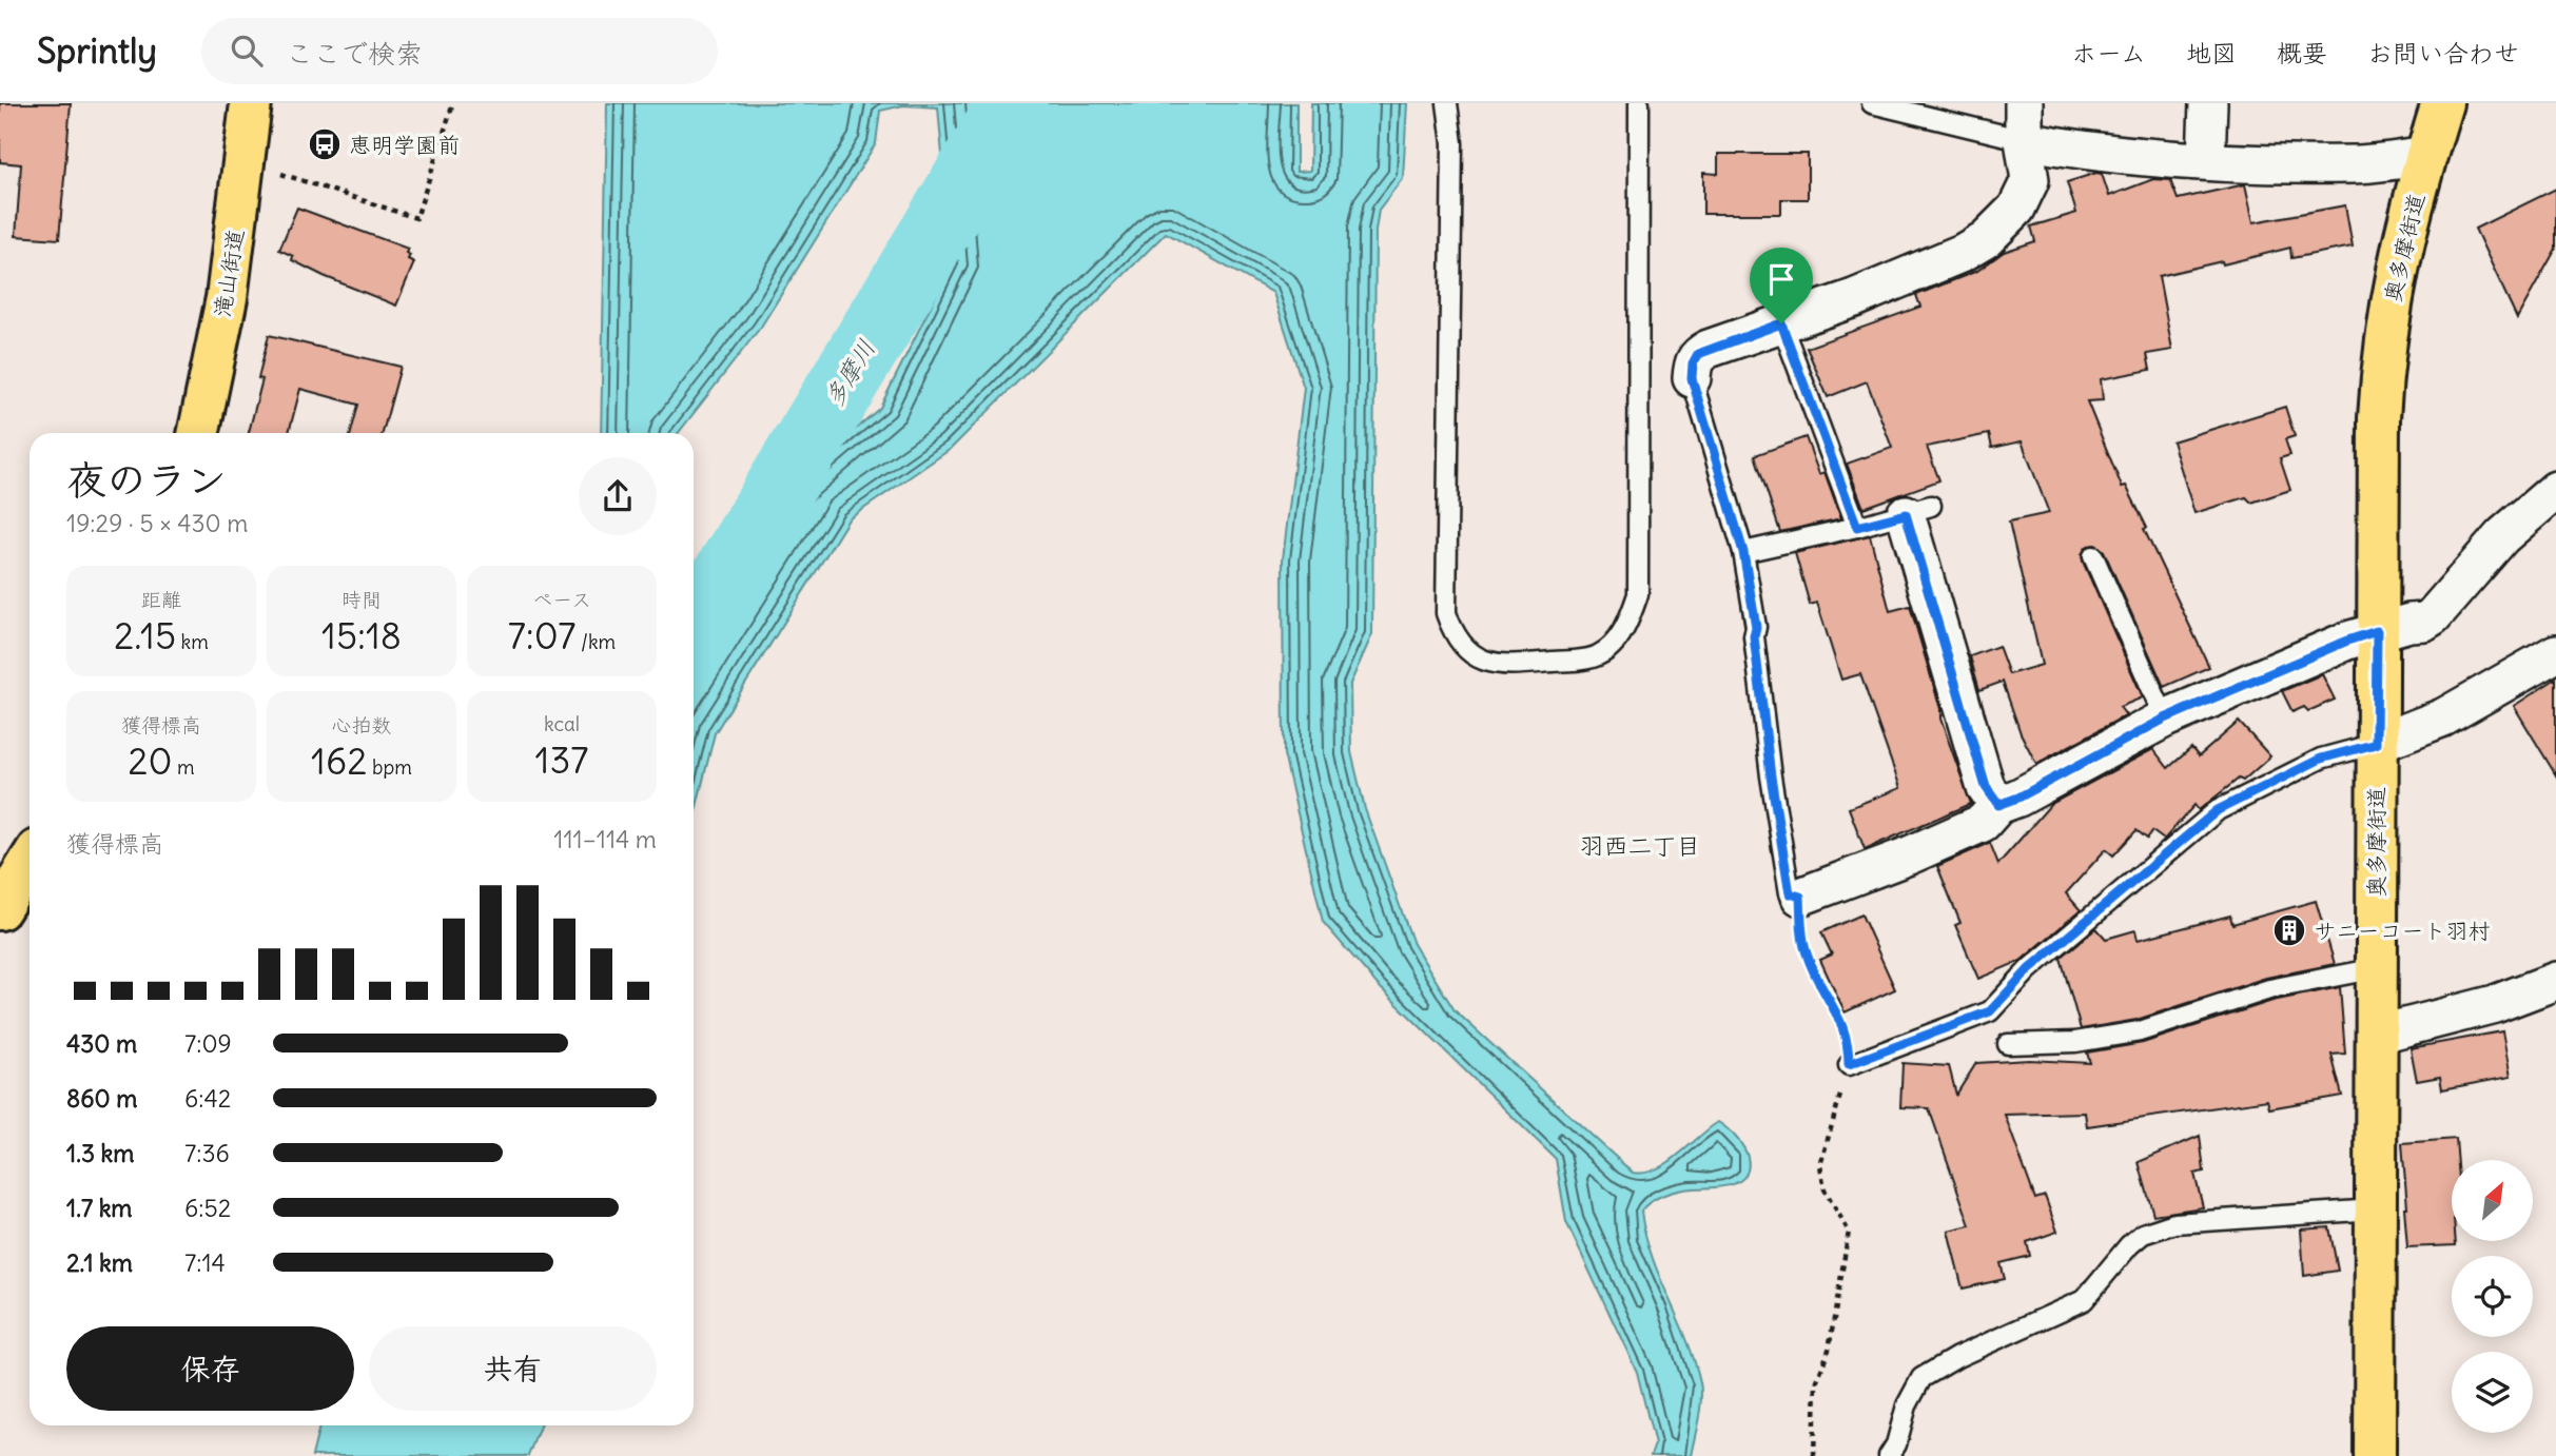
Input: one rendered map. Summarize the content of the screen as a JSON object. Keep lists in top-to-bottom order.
{
  "streets": {
    "main road": ["奥多摩街道", "滝山街道"]
  },
  "districts": ["羽西二丁目"],
  "water": ["多摩川"],
  "places": {
    "bus stop": ["恵明学園前"],
    "building": ["サニーコート羽村"]
  },
  "north": "top right",
  "page": {
    "header": "Sprintly",
    "search": "ここで検索",
    "nav": [
      "ホーム",
      "地図",
      "概要",
      "お問い合わせ"
    ],
    "heading": ["夜のラン", "19:29 · 5 × 430 m"],
    "stats": [
      ["距離", "2.15 km"],
      ["時間", "15:18"],
      ["ペース", "7:07 /km"],
      ["獲得標高", "20 m"],
      ["心拍数", "162 bpm"],
      ["kcal", "137"]
    ],
    "chart": ["獲得標高", "111–114 m"],
    "list": [
      {
        "name": "430 m",
        "note": "7:09"
      },
      {
        "name": "860 m",
        "note": "6:42"
      },
      {
        "name": "1.3 km",
        "note": "7:36"
      },
      {
        "name": "1.7 km",
        "note": "6:52"
      },
      {
        "name": "2.1 km",
        "note": "7:14"
      }
    ],
    "buttons": ["保存", "共有"]
  }
}
